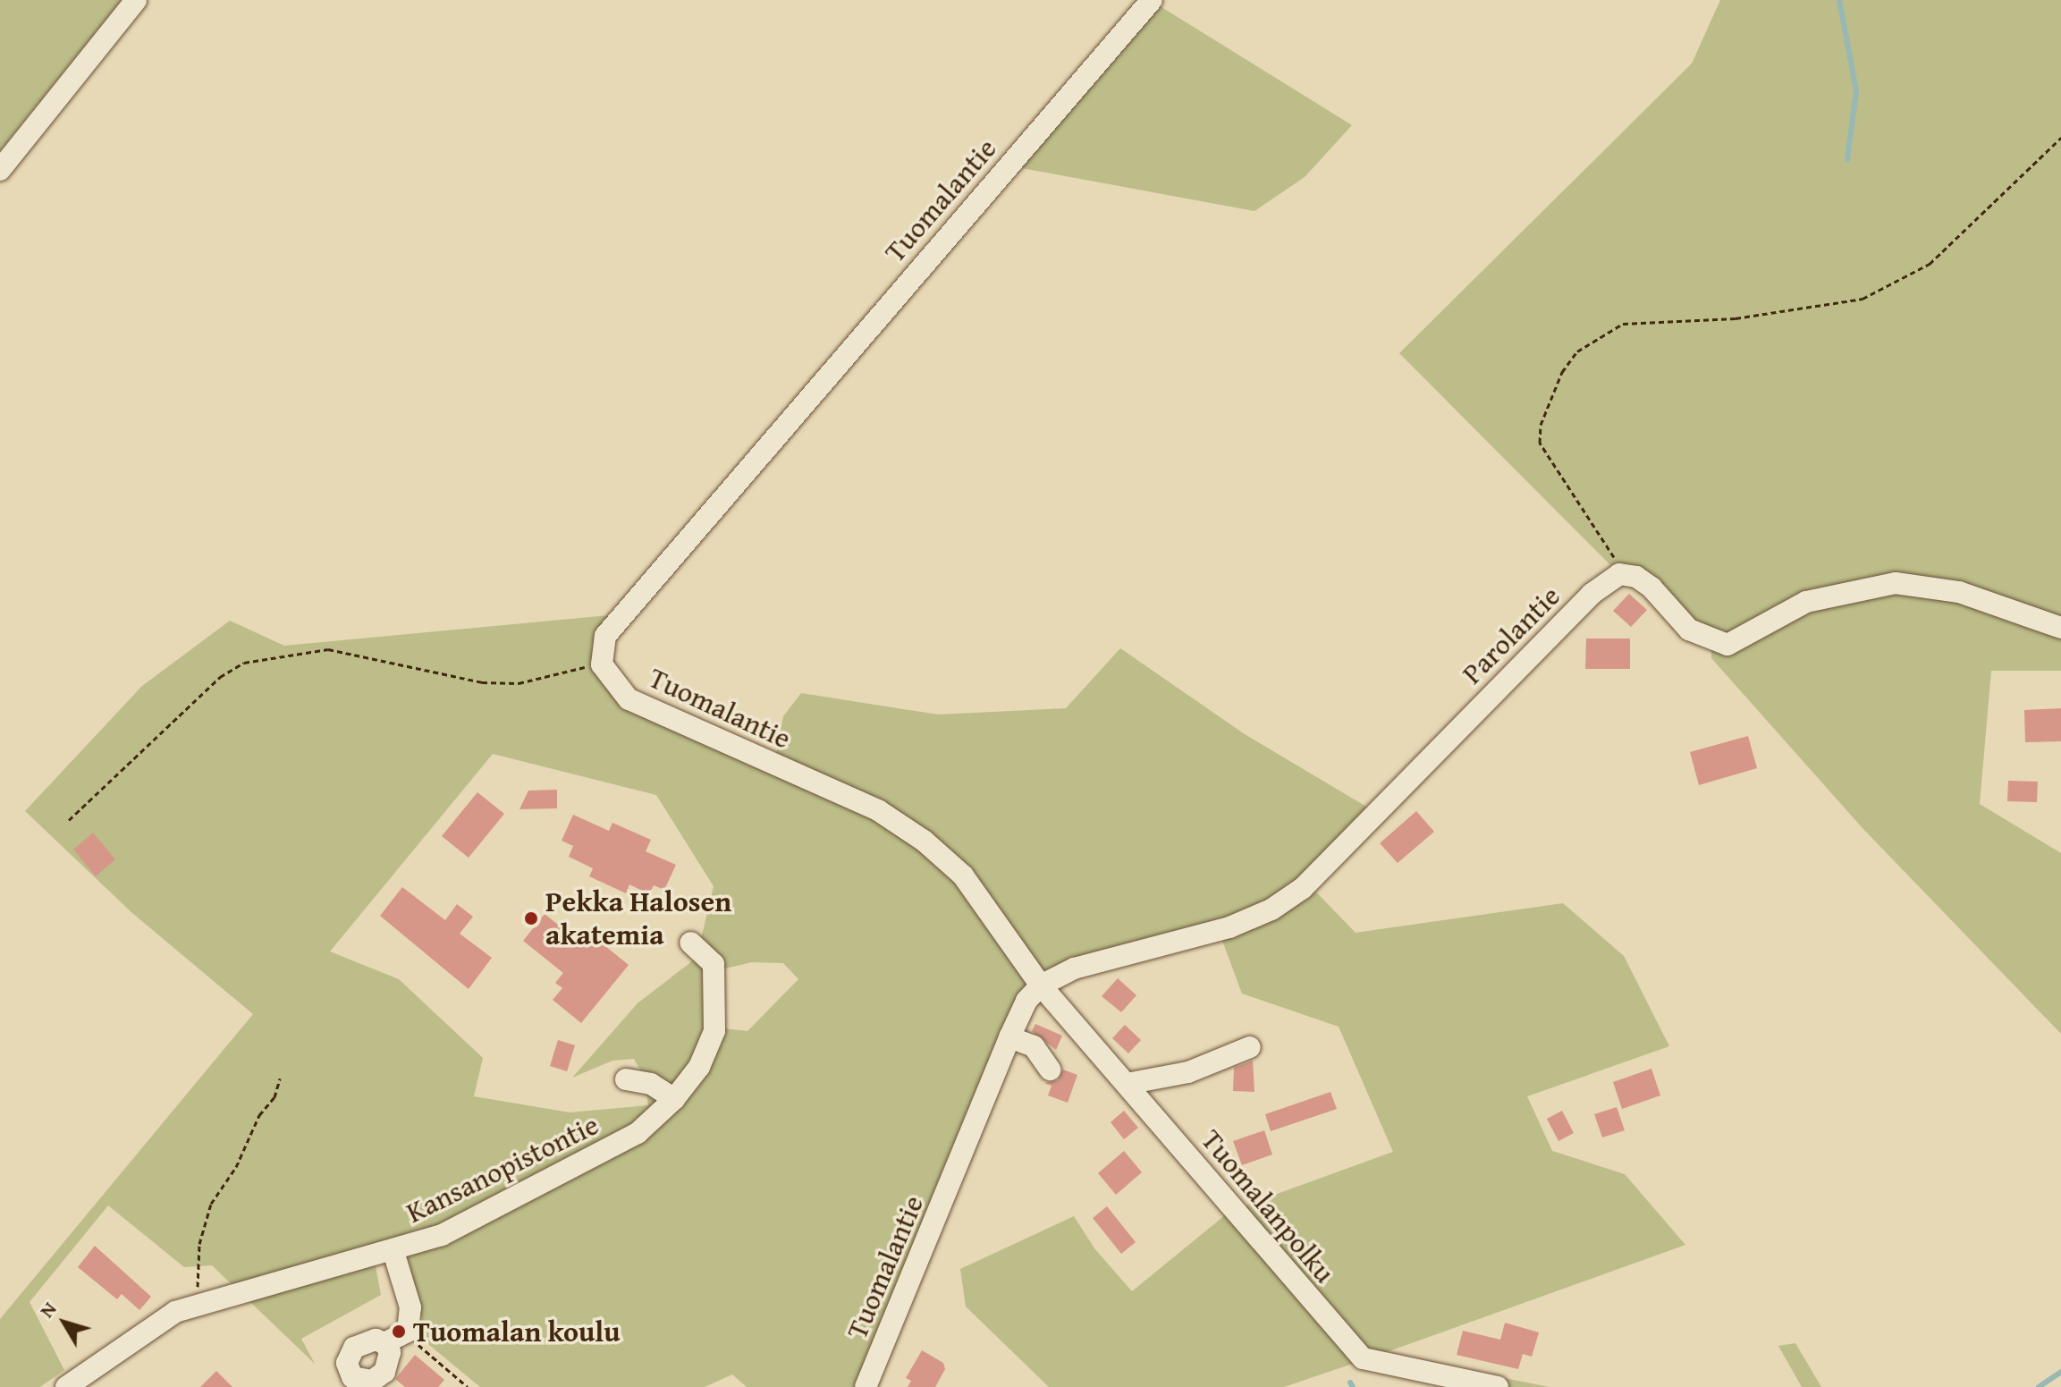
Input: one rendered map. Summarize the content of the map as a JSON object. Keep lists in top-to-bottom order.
{
  "streets": {
    "street": [
      "Tuomalantie",
      "Parolantie",
      "Kansanopistontie",
      "Tuomalanpolku"
    ]
  },
  "crossings": [
    ["Tuomalantie", "Parolantie"],
    ["Tuomalantie", "Tuomalanpolku"],
    ["Parolantie", "Tuomalanpolku"]
  ],
  "places": ["Pekka Halosen akatemia", "Tuomalan koulu"],
  "north": "top left"
}
